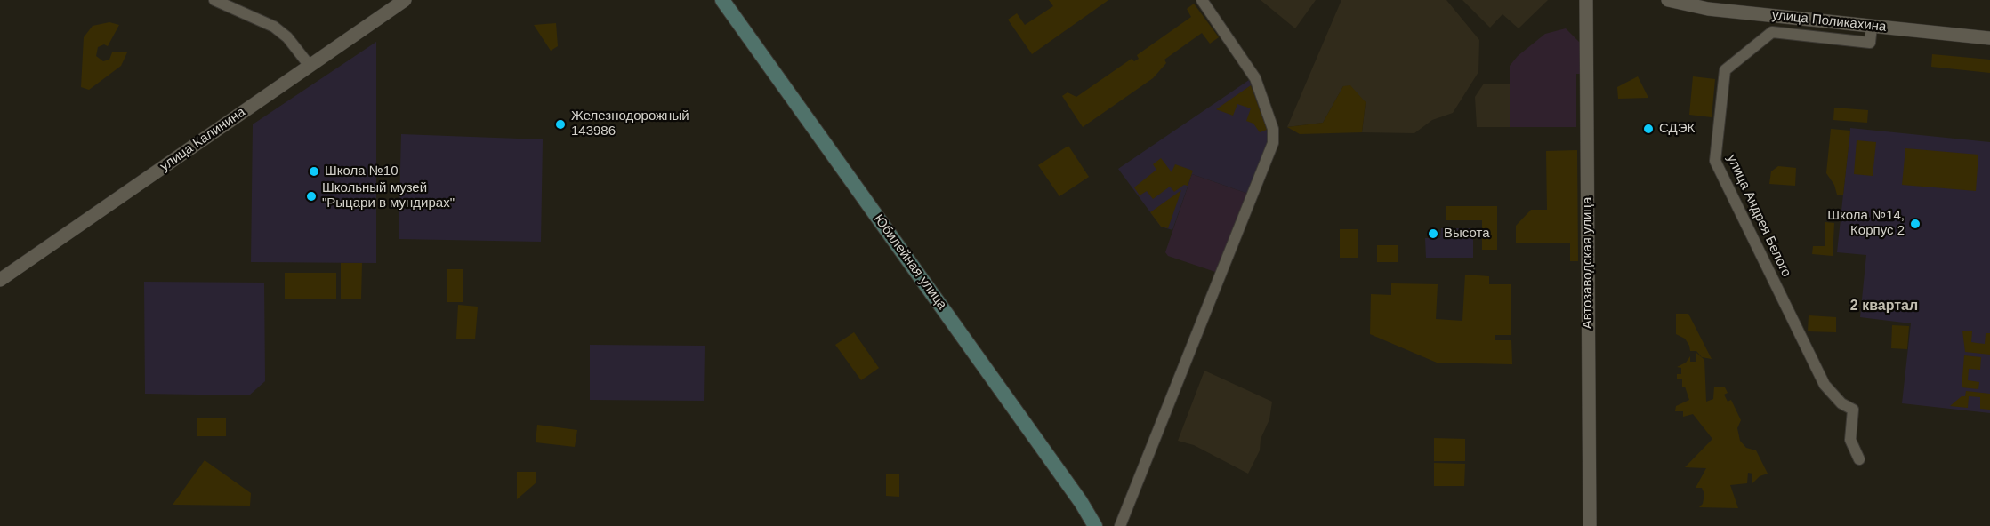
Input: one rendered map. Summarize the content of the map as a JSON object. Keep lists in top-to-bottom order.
{
  "streets": {
    "main road": ["Юбилейная улица"],
    "street": [
      "улица Поликахина",
      "улица Калинина",
      "улица Андрея Белого",
      "Автозаводская улица"
    ]
  },
  "crossings": [
    ["улица Поликахина", "улица Андрея Белого"]
  ],
  "districts": ["2 квартал"],
  "places": [
    "Железнодорожный 143986",
    "СДЭК",
    "Школа №10",
    "Школьный музей \"Рыцари в мундирах\"",
    "Школа №14, Корпус 2",
    "Высота"
  ]
}
